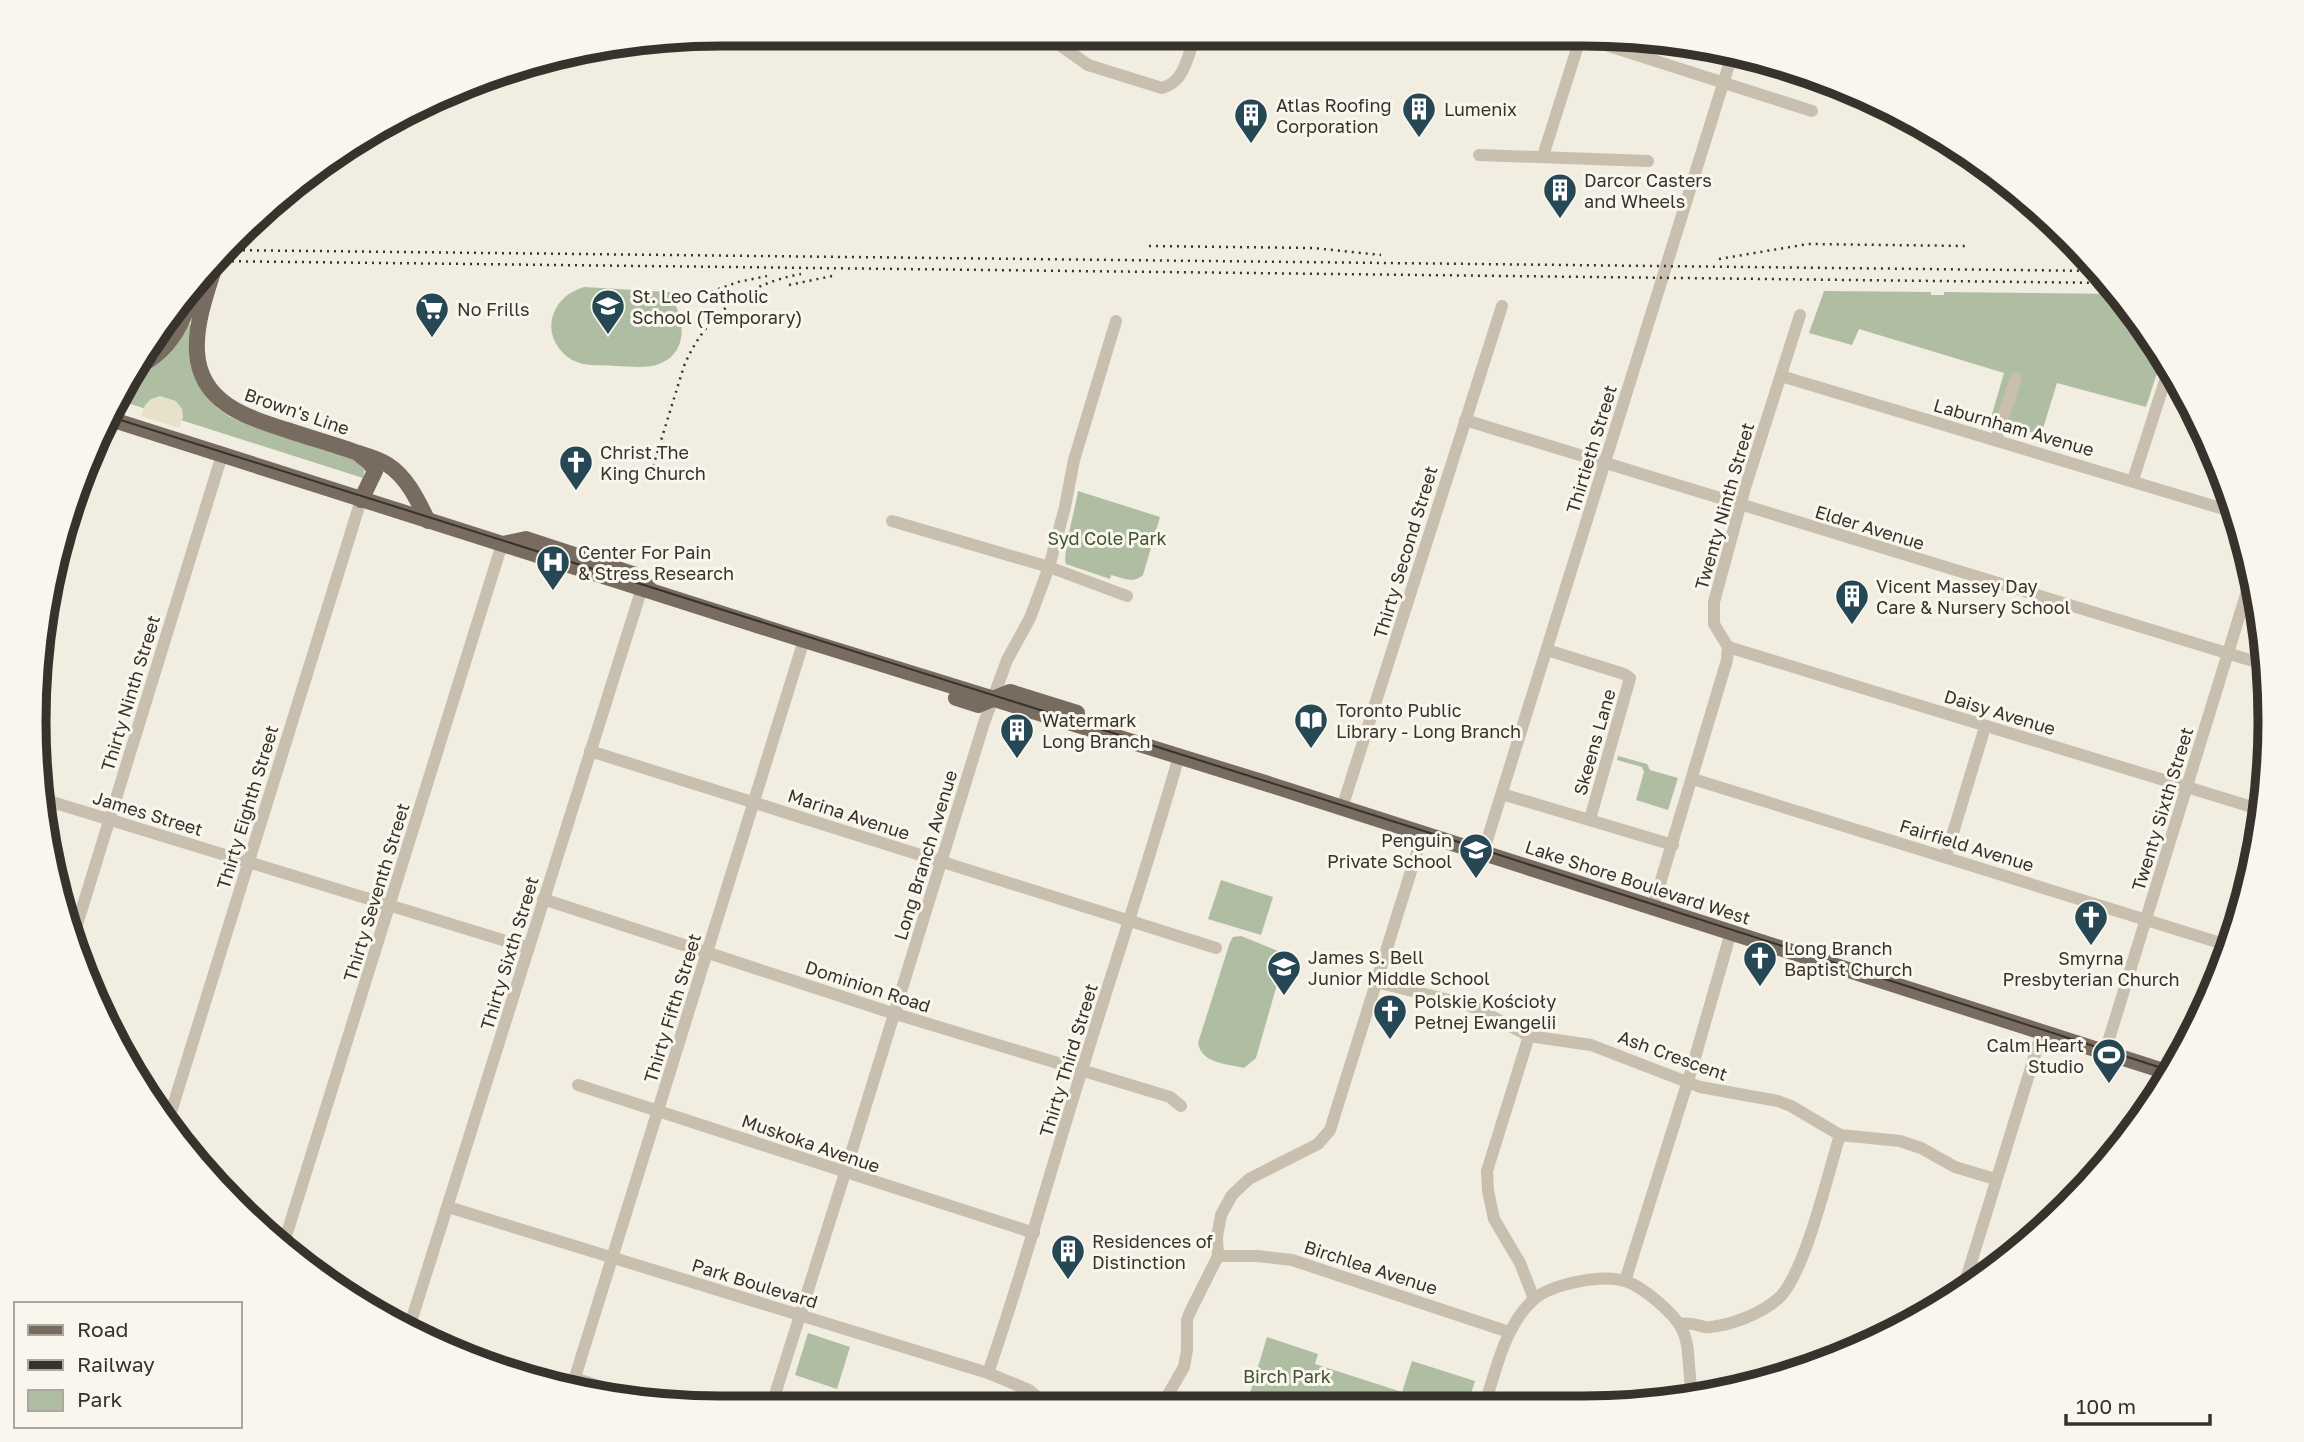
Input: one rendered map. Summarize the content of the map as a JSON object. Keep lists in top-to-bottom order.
{
  "streets": {
    "main road": ["Brown's Line", "Lake Shore Boulevard West"],
    "street": [
      "Laburnham Avenue",
      "Thirtieth Street",
      "Twenty Ninth Street",
      "Elder Avenue",
      "Thirty Second Street",
      "Thirty Ninth Street",
      "Daisy Avenue",
      "Skeens Lane",
      "Thirty Eighth Street",
      "Twenty Sixth Street",
      "James Street",
      "Marina Avenue",
      "Fairfield Avenue",
      "Long Branch Avenue",
      "Thirty Seventh Street",
      "Thirty Sixth Street",
      "Dominion Road",
      "Thirty Fifth Street",
      "Ash Crescent",
      "Thirty Third Street",
      "Muskoka Avenue",
      "Birchlea Avenue",
      "Park Boulevard"
    ]
  },
  "crossings": [
    ["Brown's Line", "Thirty Eighth Street"],
    ["Brown's Line", "Lake Shore Boulevard West"],
    ["Laburnham Avenue", "Twenty Ninth Street"],
    ["Thirtieth Street", "Elder Avenue"],
    ["Thirtieth Street", "Skeens Lane"],
    ["Thirtieth Street", "Lake Shore Boulevard West"],
    ["Twenty Ninth Street", "Elder Avenue"],
    ["Twenty Ninth Street", "Daisy Avenue"],
    ["Elder Avenue", "Thirty Second Street"],
    ["Elder Avenue", "Twenty Sixth Street"],
    ["Thirty Second Street", "Lake Shore Boulevard West"],
    ["Thirty Ninth Street", "James Street"],
    ["Thirty Ninth Street", "Lake Shore Boulevard West"],
    ["Daisy Avenue", "Twenty Sixth Street"],
    ["Thirty Eighth Street", "James Street"],
    ["Thirty Eighth Street", "Lake Shore Boulevard West"],
    ["Twenty Sixth Street", "Fairfield Avenue"],
    ["Twenty Sixth Street", "Lake Shore Boulevard West"],
    ["James Street", "Thirty Seventh Street"],
    ["James Street", "Thirty Sixth Street"],
    ["Marina Avenue", "Long Branch Avenue"],
    ["Marina Avenue", "Thirty Sixth Street"],
    ["Marina Avenue", "Thirty Fifth Street"],
    ["Marina Avenue", "Thirty Third Street"],
    ["Long Branch Avenue", "Lake Shore Boulevard West"],
    ["Long Branch Avenue", "Dominion Road"],
    ["Long Branch Avenue", "Muskoka Avenue"],
    ["Long Branch Avenue", "Park Boulevard"],
    ["Lake Shore Boulevard West", "Thirty Seventh Street"],
    ["Lake Shore Boulevard West", "Thirty Sixth Street"],
    ["Lake Shore Boulevard West", "Thirty Fifth Street"],
    ["Lake Shore Boulevard West", "Thirty Third Street"],
    ["Thirty Sixth Street", "Dominion Road"],
    ["Thirty Sixth Street", "Park Boulevard"],
    ["Dominion Road", "Thirty Fifth Street"],
    ["Dominion Road", "Thirty Third Street"],
    ["Thirty Fifth Street", "Muskoka Avenue"],
    ["Thirty Fifth Street", "Park Boulevard"],
    ["Thirty Third Street", "Muskoka Avenue"],
    ["Thirty Third Street", "Park Boulevard"]
  ],
  "parks": ["Syd Cole Park", "Birch Park"],
  "places": {
    "building": [
      "Lumenix",
      "Atlas Roofing Corporation",
      "Darcor Casters and Wheels",
      "Vicent Massey Day Care & Nursery School",
      "Watermark Long Branch",
      "Residences of Distinction"
    ],
    "school or university": ["St. Leo Catholic School (Temporary)", "Penguin Private School", "James S. Bell Junior Middle School"],
    "supermarket": ["No Frills"],
    "church": [
      "Christ The King Church",
      "Smyrna Presbyterian Church",
      "Long Branch Baptist Church",
      "Polskie Kościoły Pełnej Ewangelii"
    ],
    "hospital": ["Center For Pain & Stress Research"],
    "library": ["Toronto Public Library - Long Branch"],
    "sports": ["Calm Heart Studio"]
  },
  "legend": ["Road", "Railway", "Park"],
  "scale_bar": "100 m"
}
